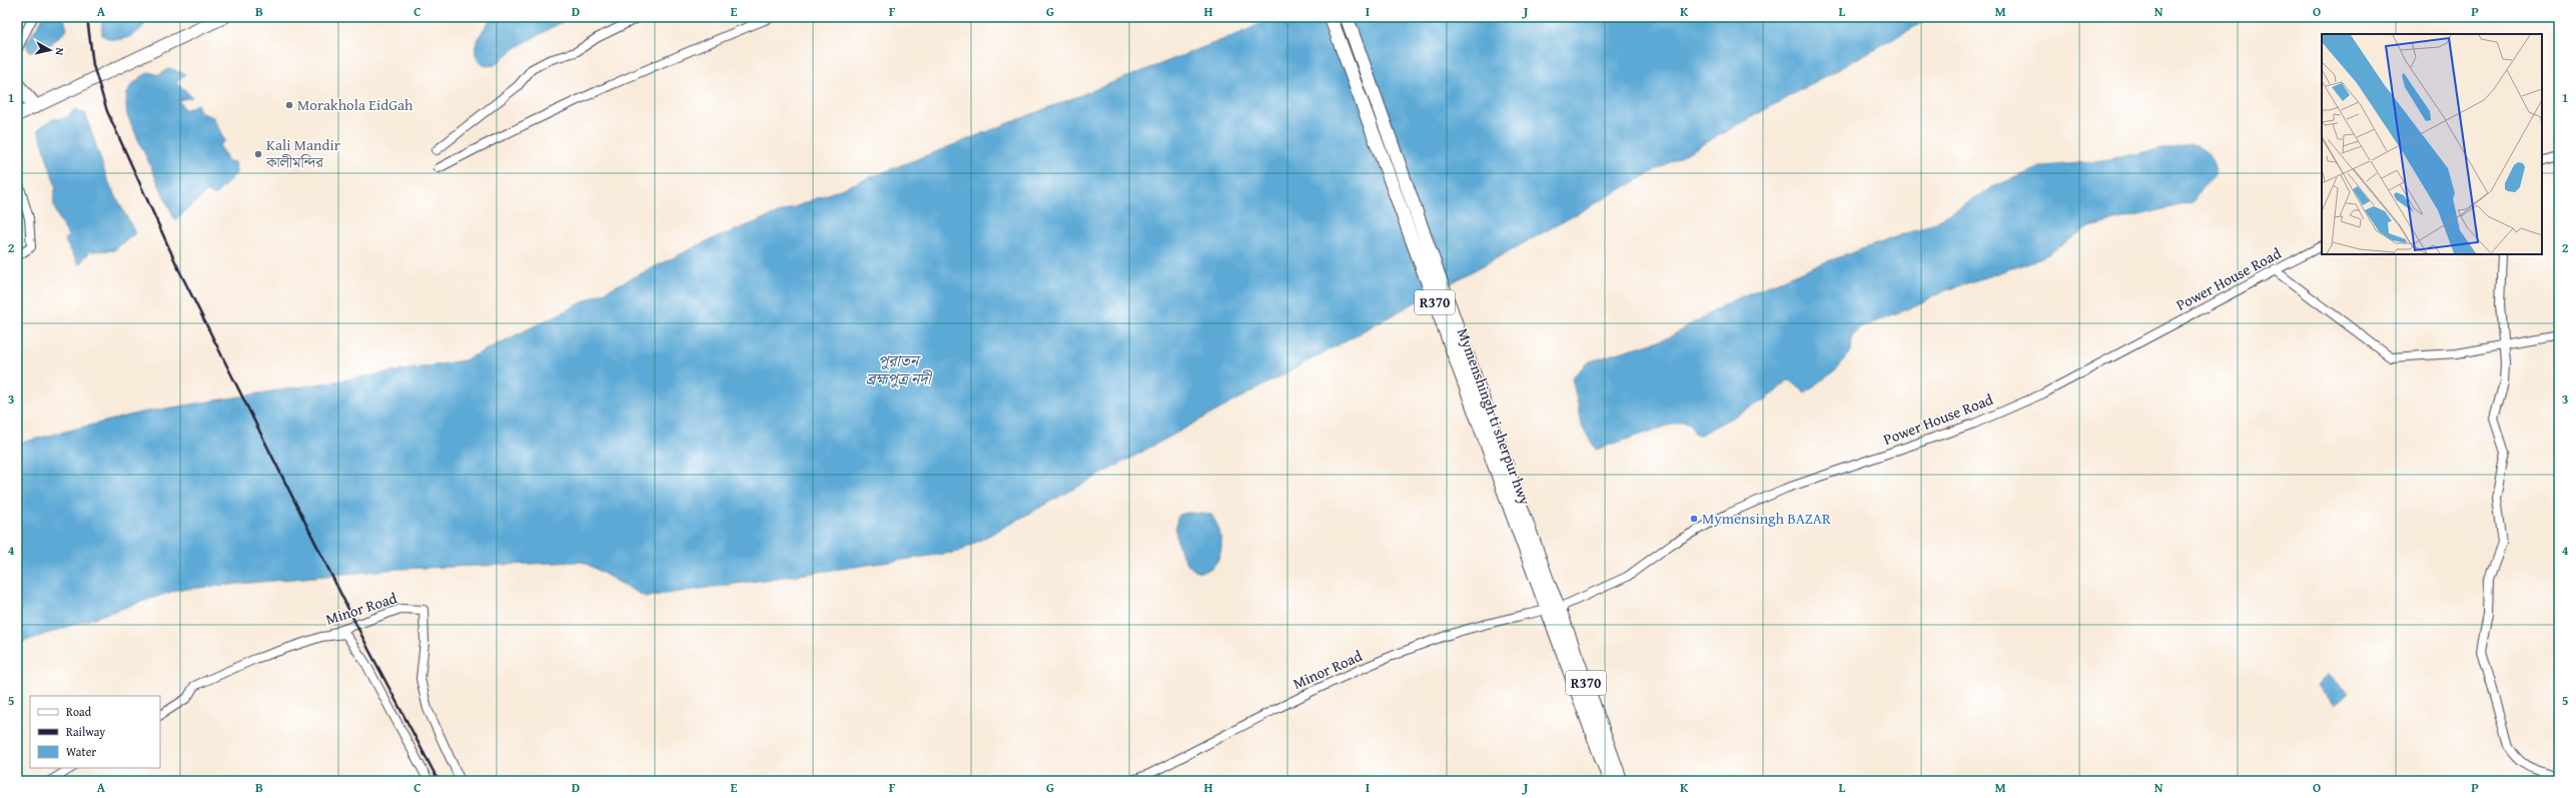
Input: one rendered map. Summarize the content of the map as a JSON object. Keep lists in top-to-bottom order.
{
  "streets": {
    "main road": ["R370", "Mymenshingh ti sherpur hwy"],
    "street": ["Power House Road", "Minor Road"]
  },
  "crossings": [
    ["Power House Road", "Mymenshingh ti sherpur hwy"],
    ["Mymenshingh ti sherpur hwy", "Minor Road"]
  ],
  "water": ["পুরাতন ব্রহ্মপুত্র নদী"],
  "places": ["Morakhola EidGah", "Kali Mandir কালীমন্দির", "Mymensingh BAZAR"],
  "legend": ["Road", "Railway", "Water"],
  "north": "right",
  "grid": {
    "columns": [
      "A",
      "B",
      "C",
      "D",
      "E",
      "F",
      "G",
      "H",
      "I",
      "J",
      "K",
      "L",
      "M",
      "N",
      "O",
      "P"
    ],
    "rows": [
      "1",
      "2",
      "3",
      "4",
      "5"
    ]
  }
}
